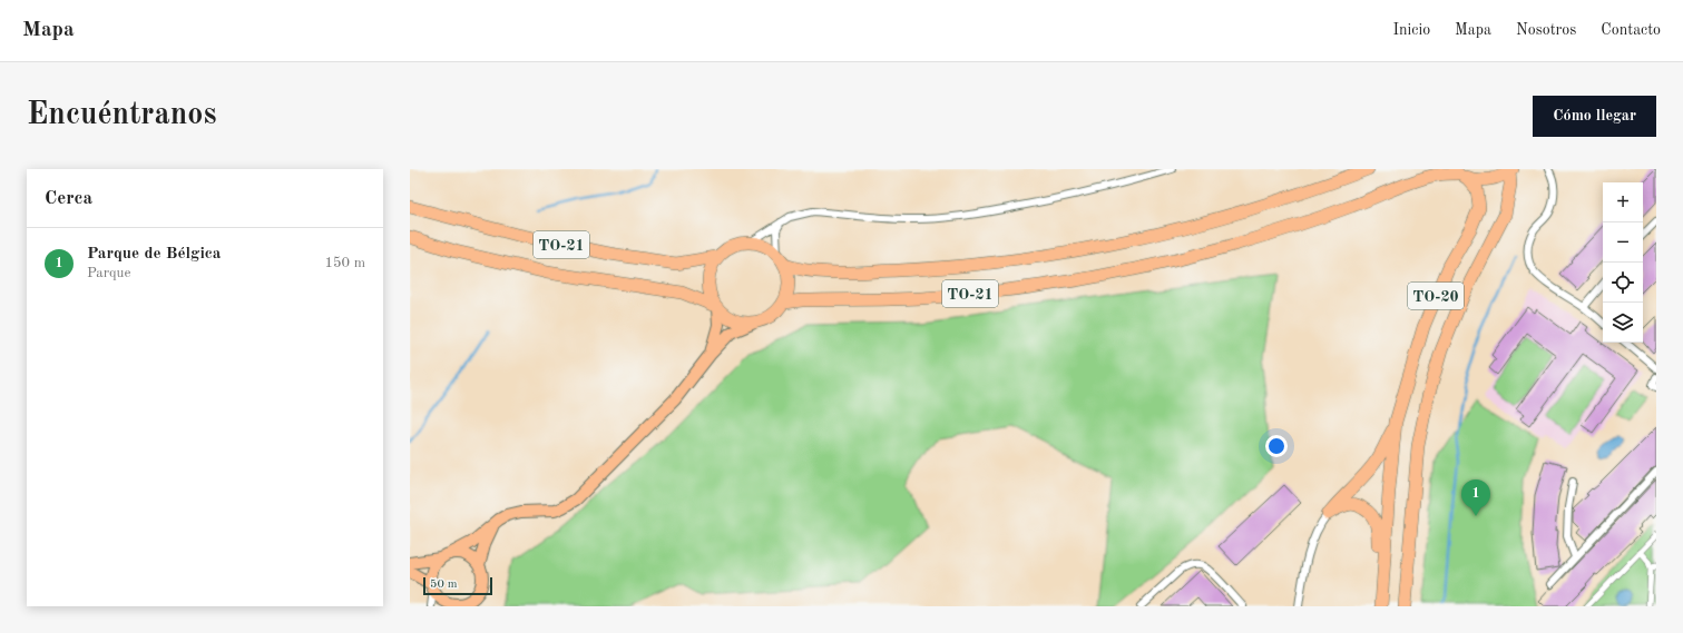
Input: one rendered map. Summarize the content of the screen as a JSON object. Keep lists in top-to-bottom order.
{
  "streets": {
    "highway": ["TO-21", "TO-20"]
  },
  "crossings": [
    ["TO-21", "TO-20"]
  ],
  "scale_bar": "50 m",
  "page": {
    "header": "Mapa",
    "nav": [
      "Inicio",
      "Mapa",
      "Nosotros",
      "Contacto"
    ],
    "buttons": "Cómo llegar",
    "title": "Encuéntranos",
    "heading": "Cerca",
    "map_buttons": ["+", "−"],
    "list": [
      {
        "mark": "1",
        "name": "Parque de Bélgica",
        "note": "Parque",
        "value": "150 m"
      }
    ],
    "pins": "1",
    "scale": "50 m"
  }
}
